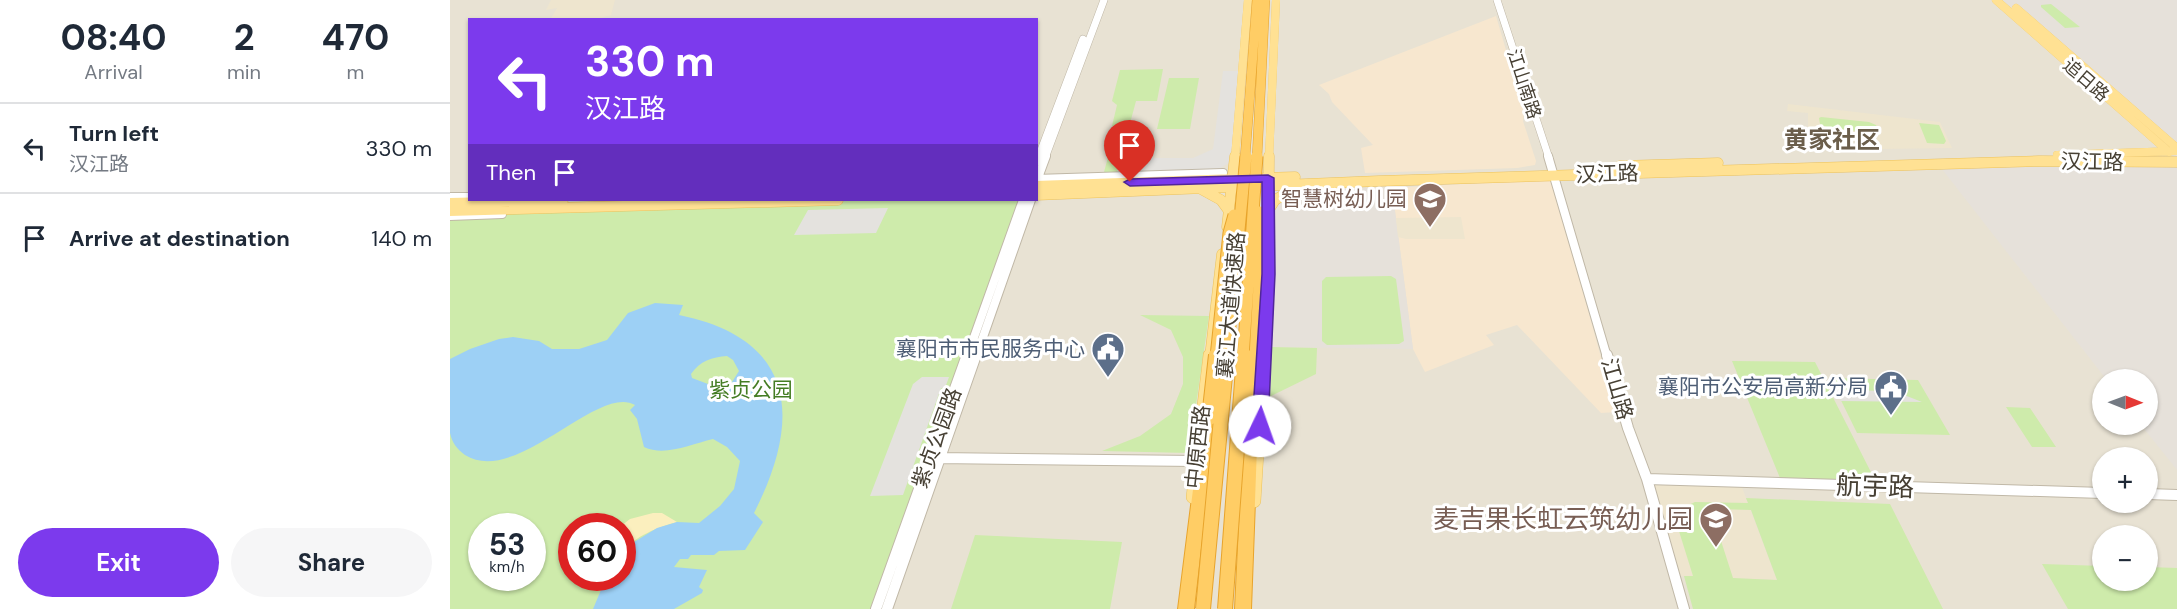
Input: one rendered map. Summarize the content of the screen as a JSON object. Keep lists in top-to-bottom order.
{
  "streets": {
    "highway": ["襄江大道快速路"],
    "main road": ["追日路", "汉江路", "中原西路"],
    "street": [
      "江山南路",
      "江山路",
      "紫贞公园路",
      "航宇路"
    ]
  },
  "crossings": [
    ["追日路", "汉江路"],
    ["江山南路", "汉江路"],
    ["江山南路", "江山路"],
    ["汉江路", "江山路"],
    ["汉江路", "中原西路"],
    ["江山路", "航宇路"]
  ],
  "districts": ["黄家社区"],
  "parks": ["紫贞公园"],
  "places": {
    "school or university": ["智慧树幼儿园", "麦吉果长虹云筑幼儿园"],
    "public building": ["襄阳市市民服务中心", "襄阳市公安局高新分局"]
  },
  "north": "right",
  "page": {
    "eta": [
      "08:40",
      "Arrival",
      "2",
      "min",
      "470",
      "m"
    ],
    "turn": ["330 m", "汉江路"],
    "list": [
      {
        "name": "Turn left",
        "note": "汉江路",
        "value": "330 m"
      },
      {
        "name": "Arrive at destination",
        "value": "140 m"
      }
    ],
    "then": "Then",
    "map_buttons": ["+", "−"],
    "speed": "53 km/h",
    "limit": "60",
    "buttons": ["Exit", "Share"]
  }
}
